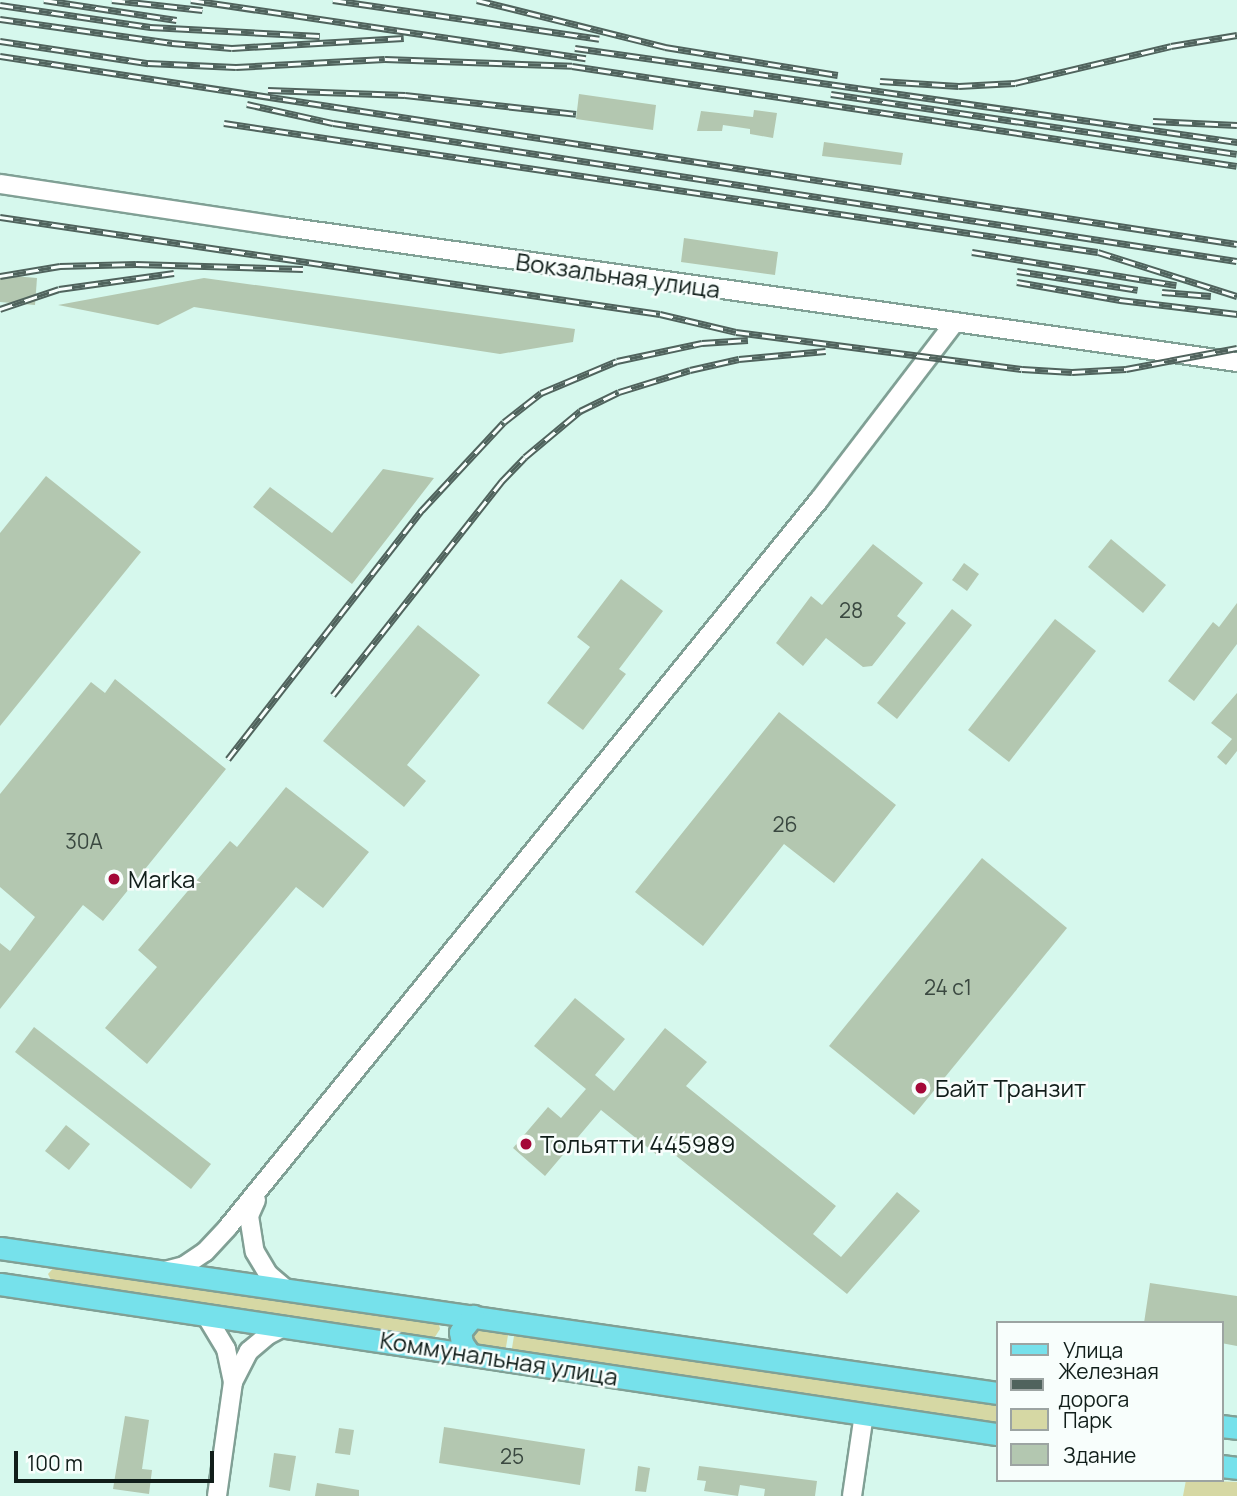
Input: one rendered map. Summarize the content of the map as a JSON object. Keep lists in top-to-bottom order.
{
  "streets": {
    "main road": ["Коммунальная улица"],
    "street": ["Вокзальная улица"]
  },
  "places": ["Marka", "Байт Транзит", "Тольятти 445989"],
  "house_numbers": [
    "28",
    "26",
    "30А",
    "24 с1",
    "25"
  ],
  "legend": [
    "Улица",
    "Железная дорога",
    "Парк",
    "Здание"
  ],
  "scale_bar": "100 m"
}
